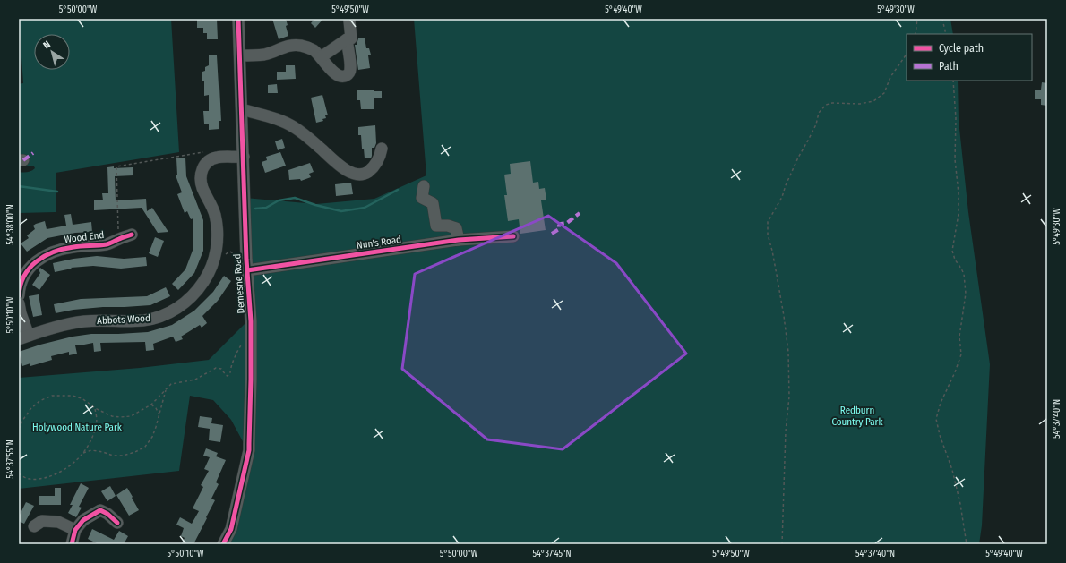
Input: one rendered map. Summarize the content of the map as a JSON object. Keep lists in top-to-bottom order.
{
  "streets": {
    "street": [
      "Wood End",
      "Nun's Road",
      "Demesne Road",
      "Abbots Wood"
    ]
  },
  "crossings": [
    ["Nun's Road", "Demesne Road"],
    ["Demesne Road", "Abbots Wood"]
  ],
  "parks": ["Redburn Country Park", "Holywood Nature Park"],
  "legend": ["Cycle path", "Path"],
  "north": "top left",
  "coordinates": [
    "5°50'00\"W",
    "5°49'50\"W",
    "5°49'40\"W",
    "5°49'30\"W",
    "54°38'00\"N",
    "5°50'10\"W",
    "54°37'40\"N",
    "54°37'55\"N",
    "54°37'45\"N"
  ]
}
